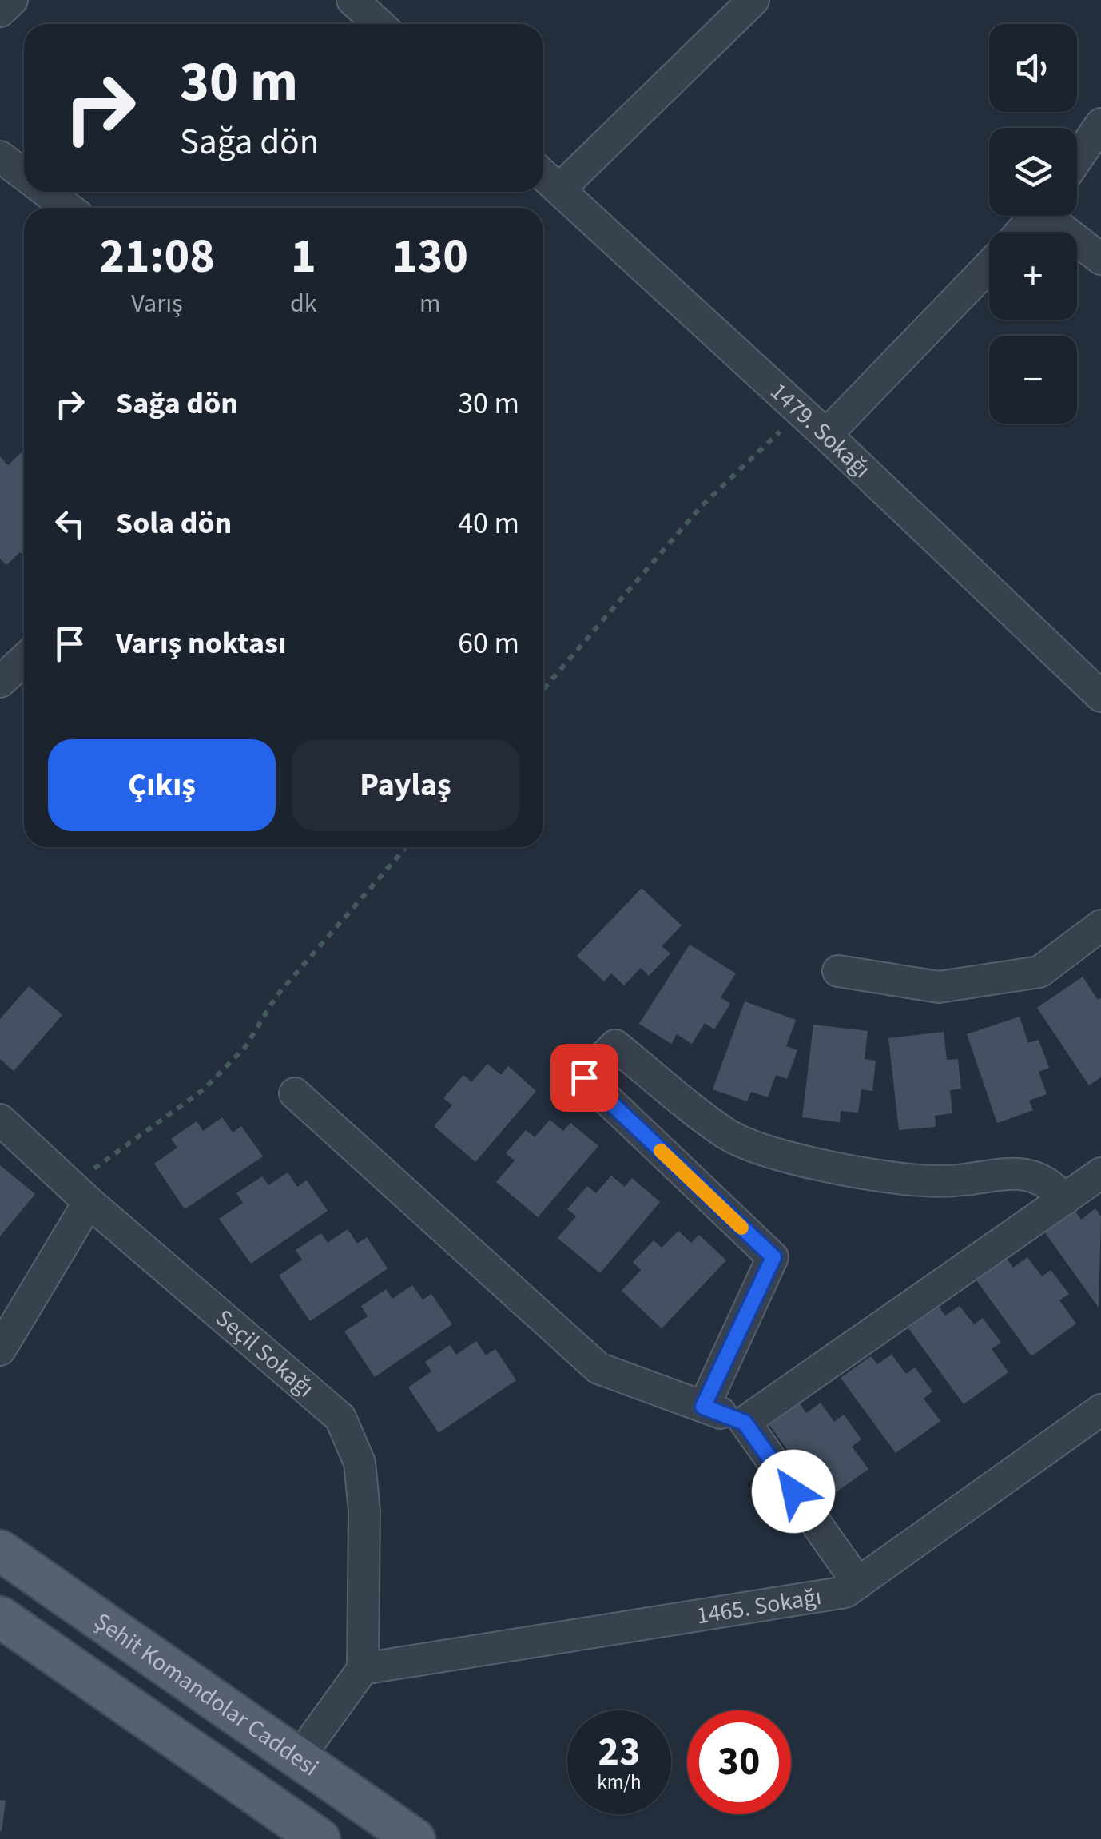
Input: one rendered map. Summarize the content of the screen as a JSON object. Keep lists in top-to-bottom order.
{
  "streets": {
    "main road": ["Şehit Komandolar Caddesi"],
    "street": ["1479. Sokağı", "Seçil Sokağı", "1465. Sokağı"]
  },
  "crossings": [
    ["Seçil Sokağı", "1465. Sokağı"]
  ],
  "page": {
    "map_buttons": ["+", "−"],
    "turn": ["30 m", "Sağa dön"],
    "eta": [
      "21:08",
      "Varış",
      "1",
      "dk",
      "130",
      "m"
    ],
    "list": [
      {
        "name": "Sağa dön",
        "value": "30 m"
      },
      {
        "name": "Sola dön",
        "value": "40 m"
      },
      {
        "name": "Varış noktası",
        "value": "60 m"
      }
    ],
    "buttons": ["Çıkış", "Paylaş"],
    "speed": "23 km/h",
    "limit": "30"
  }
}
